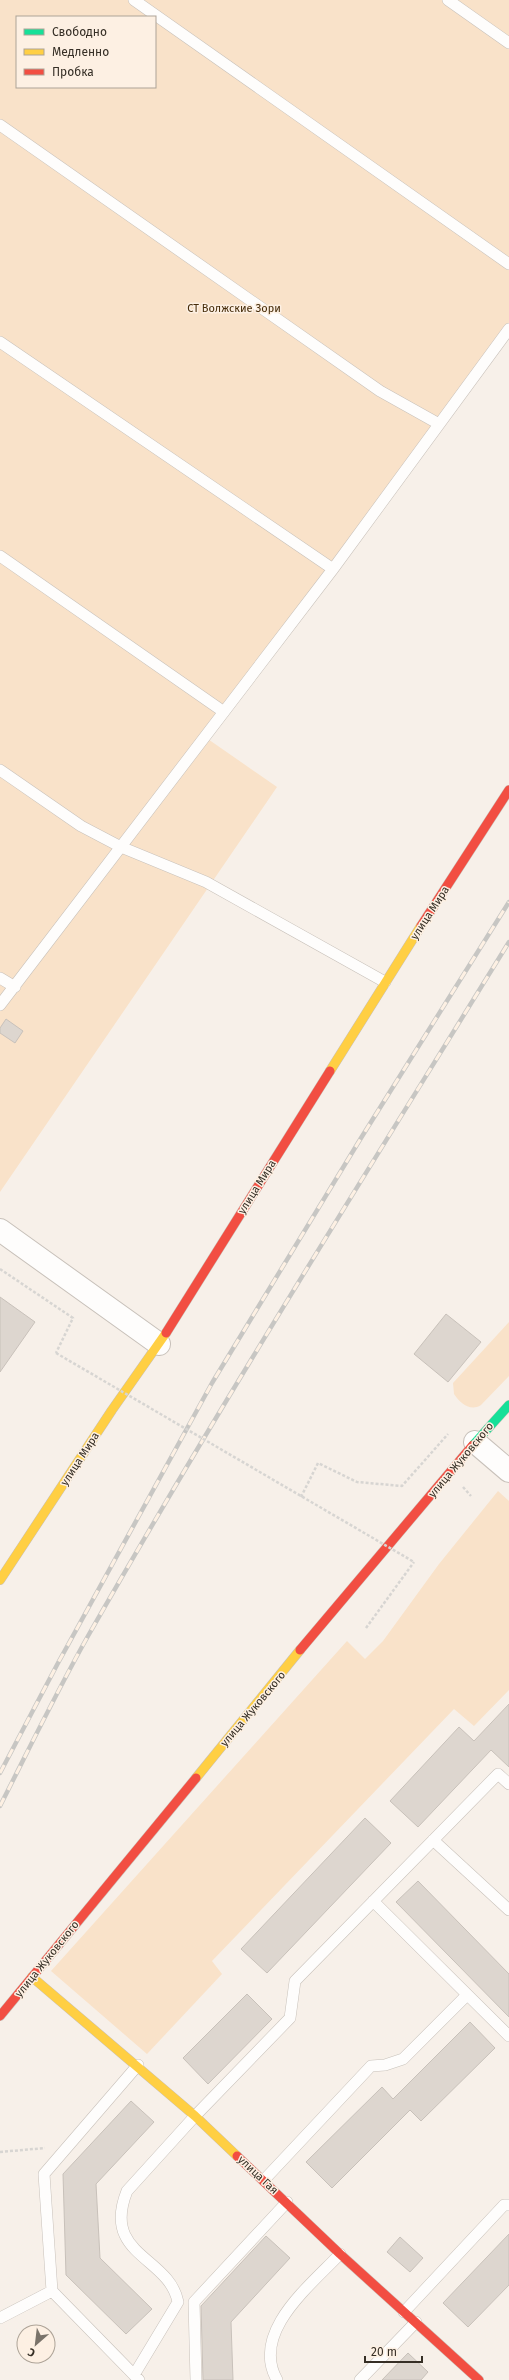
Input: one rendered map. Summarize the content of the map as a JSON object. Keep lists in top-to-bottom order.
{
  "streets": {
    "main road": ["улица Мира", "улица Жуковского", "улица Гая"]
  },
  "crossings": [
    ["улица Жуковского", "улица Гая"]
  ],
  "parks": ["СТ Волжские Зори"],
  "legend": ["Свободно", "Медленно", "Пробка"],
  "scale_bar": "20 m",
  "north": "bottom left"
}
